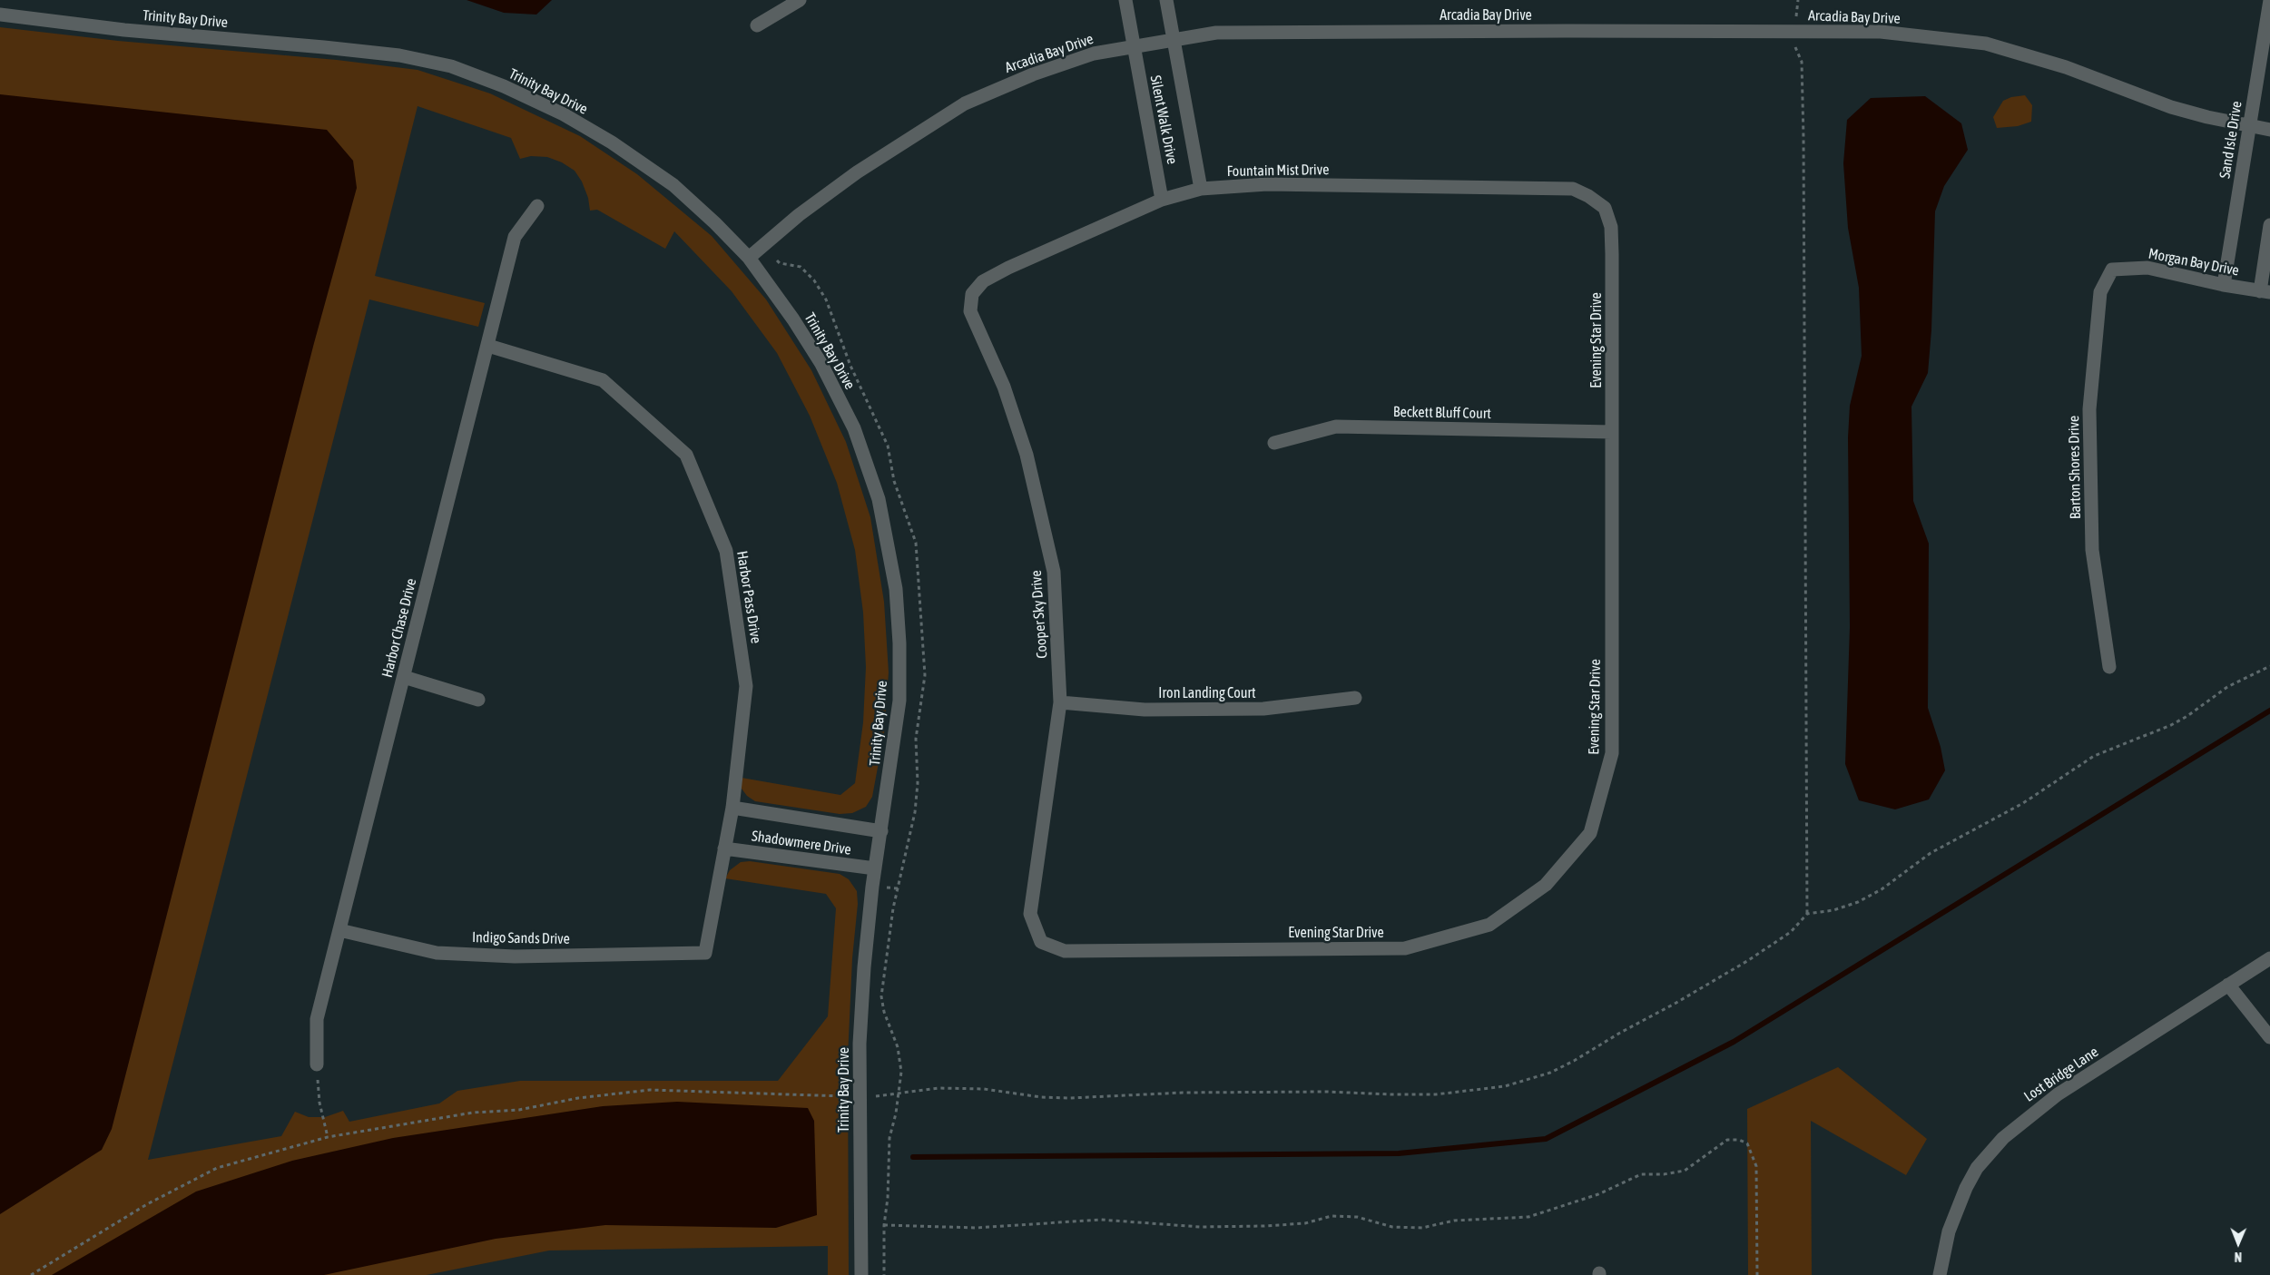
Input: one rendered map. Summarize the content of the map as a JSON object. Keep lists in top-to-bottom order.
{
  "streets": {
    "street": [
      "Arcadia Bay Drive",
      "Trinity Bay Drive",
      "Silent Walk Drive",
      "Sand Isle Drive",
      "Fountain Mist Drive",
      "Morgan Bay Drive",
      "Evening Star Drive",
      "Beckett Bluff Court",
      "Barton Shores Drive",
      "Harbor Pass Drive",
      "Cooper Sky Drive",
      "Harbor Chase Drive",
      "Iron Landing Court",
      "Shadowmere Drive",
      "Indigo Sands Drive",
      "Lost Bridge Lane"
    ]
  },
  "crossings": [
    ["Arcadia Bay Drive", "Trinity Bay Drive"],
    ["Arcadia Bay Drive", "Silent Walk Drive"],
    ["Arcadia Bay Drive", "Sand Isle Drive"],
    ["Trinity Bay Drive", "Shadowmere Drive"],
    ["Silent Walk Drive", "Fountain Mist Drive"],
    ["Sand Isle Drive", "Morgan Bay Drive"],
    ["Fountain Mist Drive", "Evening Star Drive"],
    ["Fountain Mist Drive", "Cooper Sky Drive"],
    ["Morgan Bay Drive", "Barton Shores Drive"],
    ["Evening Star Drive", "Beckett Bluff Court"],
    ["Evening Star Drive", "Cooper Sky Drive"],
    ["Harbor Pass Drive", "Harbor Chase Drive"],
    ["Harbor Pass Drive", "Shadowmere Drive"],
    ["Harbor Pass Drive", "Indigo Sands Drive"],
    ["Cooper Sky Drive", "Iron Landing Court"],
    ["Harbor Chase Drive", "Indigo Sands Drive"]
  ],
  "north": "bottom"
}
